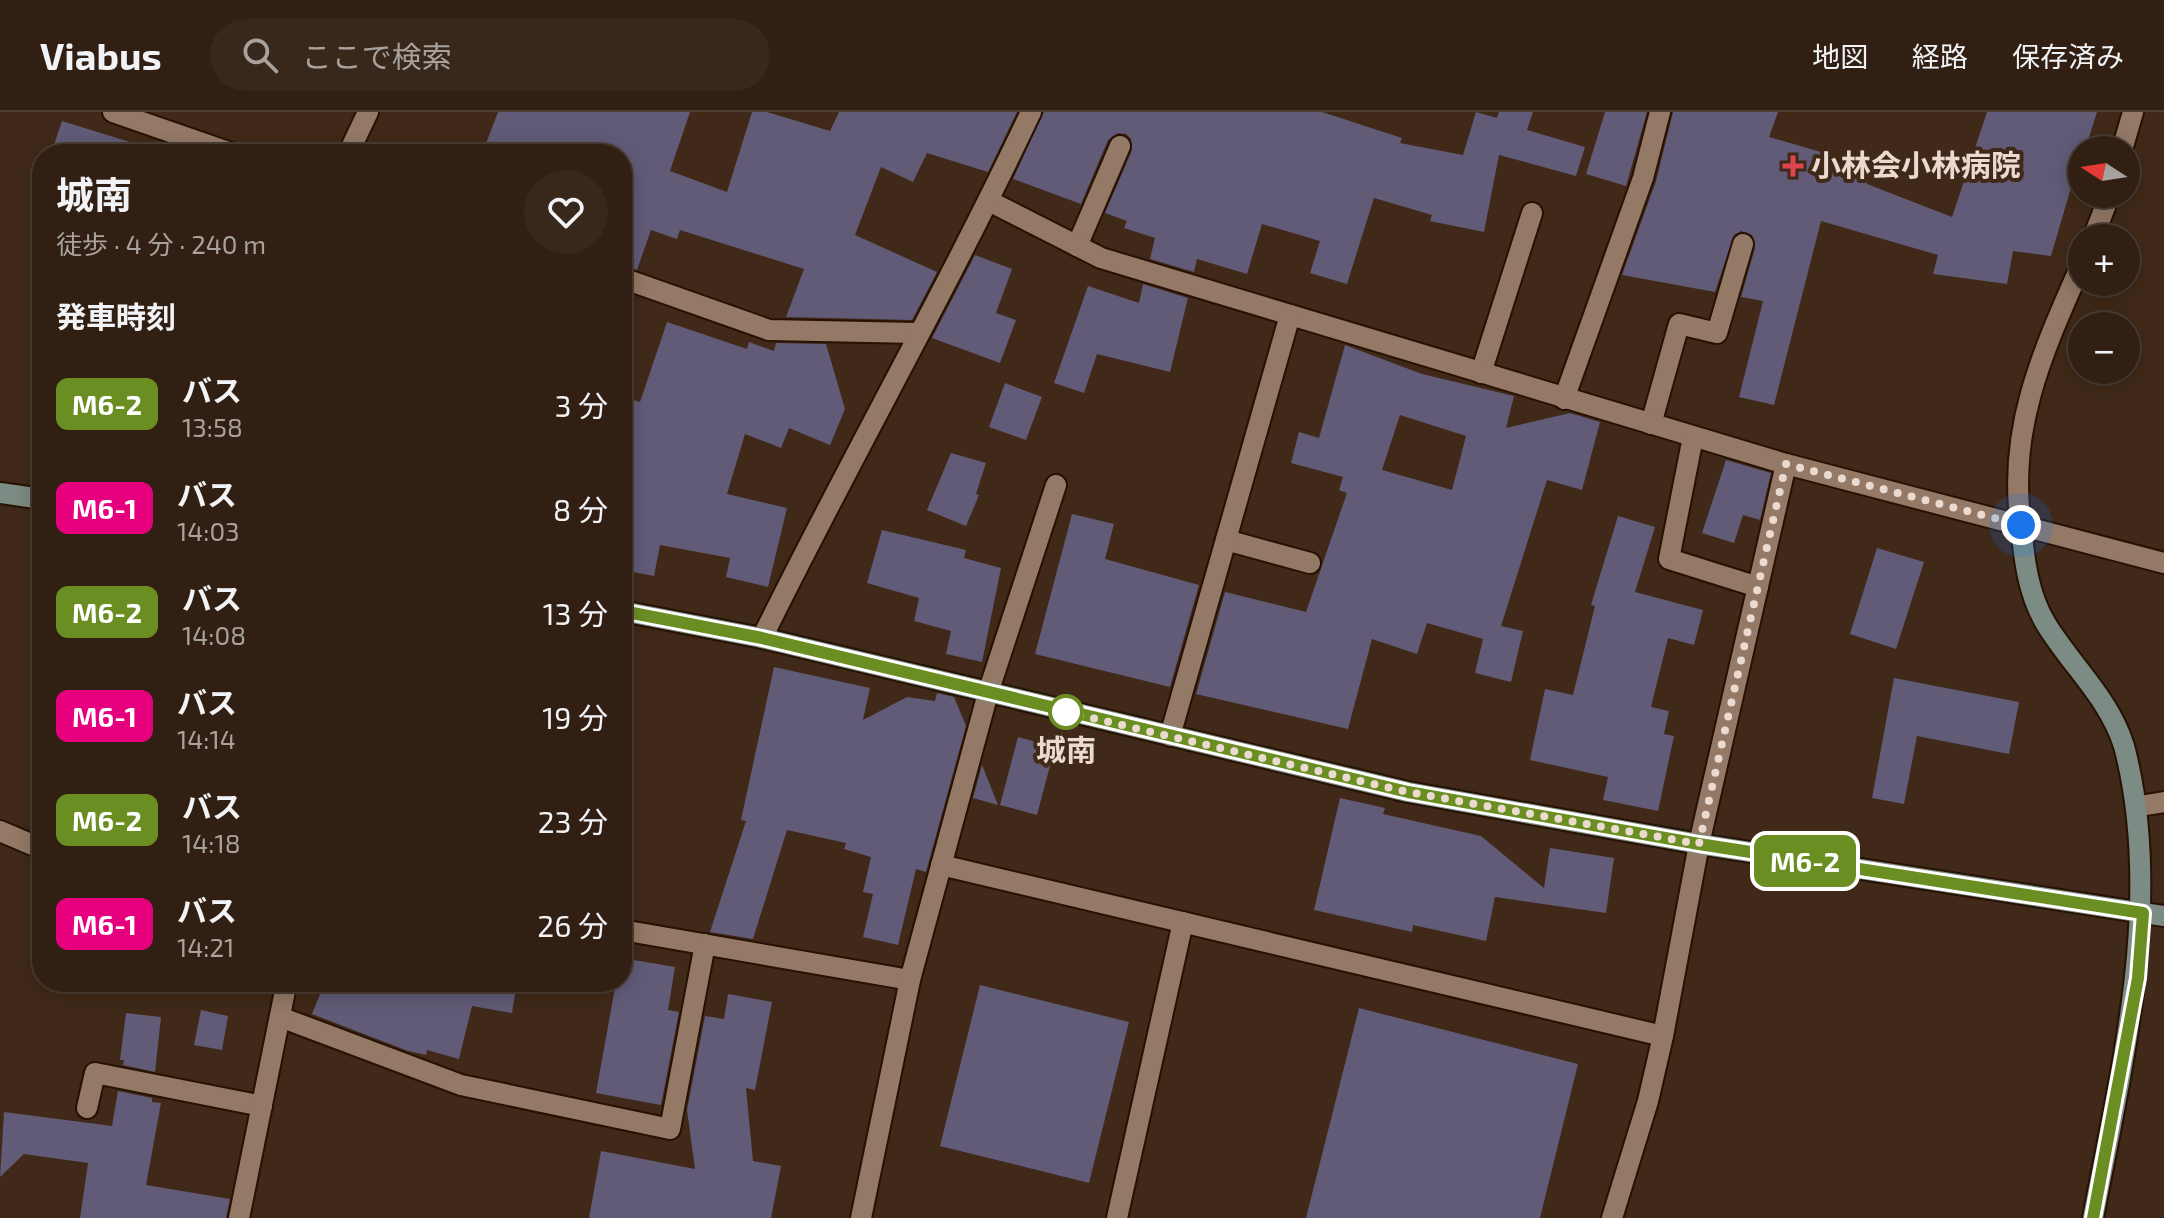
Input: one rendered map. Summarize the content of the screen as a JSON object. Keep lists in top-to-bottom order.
{
  "places": {
    "health": ["小林会小林病院"],
    "other": ["城南"]
  },
  "lines": ["bus line M6-2"],
  "north": "left",
  "page": {
    "header": "Viabus",
    "search": "ここで検索",
    "nav": ["地図", "経路", "保存済み"],
    "on_map": "M6-2",
    "map_buttons": ["+", "−"],
    "heading": [
      ["城南", "徒歩 · 4 分 · 240 m"],
      "発車時刻"
    ],
    "list": [
      {
        "mark": "M6-2",
        "name": "バス",
        "note": "13:58",
        "value": "3 分"
      },
      {
        "mark": "M6-1",
        "name": "バス",
        "note": "14:03",
        "value": "8 分"
      },
      {
        "mark": "M6-2",
        "name": "バス",
        "note": "14:08",
        "value": "13 分"
      },
      {
        "mark": "M6-1",
        "name": "バス",
        "note": "14:14",
        "value": "19 分"
      },
      {
        "mark": "M6-2",
        "name": "バス",
        "note": "14:18",
        "value": "23 分"
      },
      {
        "mark": "M6-1",
        "name": "バス",
        "note": "14:21",
        "value": "26 分"
      }
    ]
  }
}
